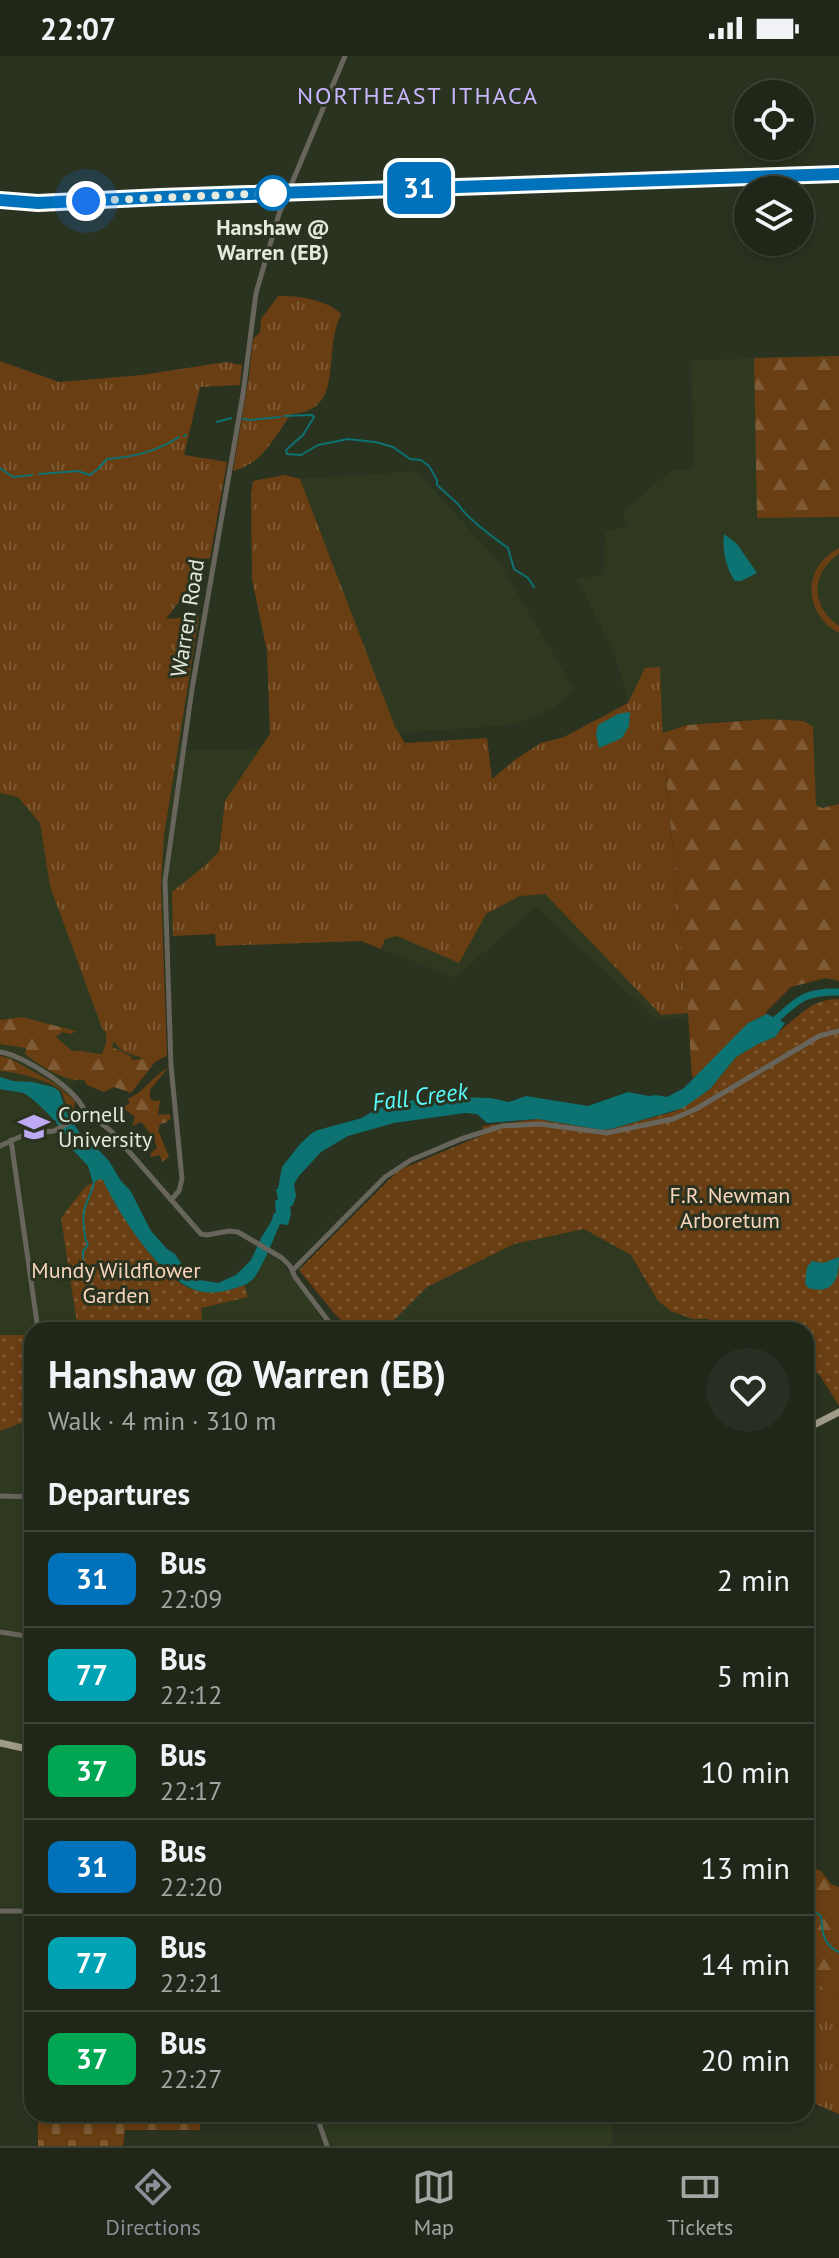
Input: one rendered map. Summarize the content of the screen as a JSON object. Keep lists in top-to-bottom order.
{
  "streets": {
    "street": ["Warren Road"]
  },
  "districts": ["NORTHEAST ITHACA"],
  "water": ["Fall Creek"],
  "parks": ["F.R. Newman Arboretum", "Mundy Wildflower Garden"],
  "places": {
    "other": ["Hanshaw @ Warren (EB)"],
    "school or university": ["Cornell University"]
  },
  "lines": ["bus line 31"],
  "page": {
    "status": "22:07",
    "on_map": "31",
    "heading": [
      ["Hanshaw @ Warren (EB)", "Walk · 4 min · 310 m"],
      "Departures"
    ],
    "list": [
      {
        "mark": "31",
        "name": "Bus",
        "note": "22:09",
        "value": "2 min"
      },
      {
        "mark": "77",
        "name": "Bus",
        "note": "22:12",
        "value": "5 min"
      },
      {
        "mark": "37",
        "name": "Bus",
        "note": "22:17",
        "value": "10 min"
      },
      {
        "mark": "31",
        "name": "Bus",
        "note": "22:20",
        "value": "13 min"
      },
      {
        "mark": "77",
        "name": "Bus",
        "note": "22:21",
        "value": "14 min"
      },
      {
        "mark": "37",
        "name": "Bus",
        "note": "22:27",
        "value": "20 min"
      }
    ],
    "tabs": ["Directions", "Map", "Tickets"]
  }
}
